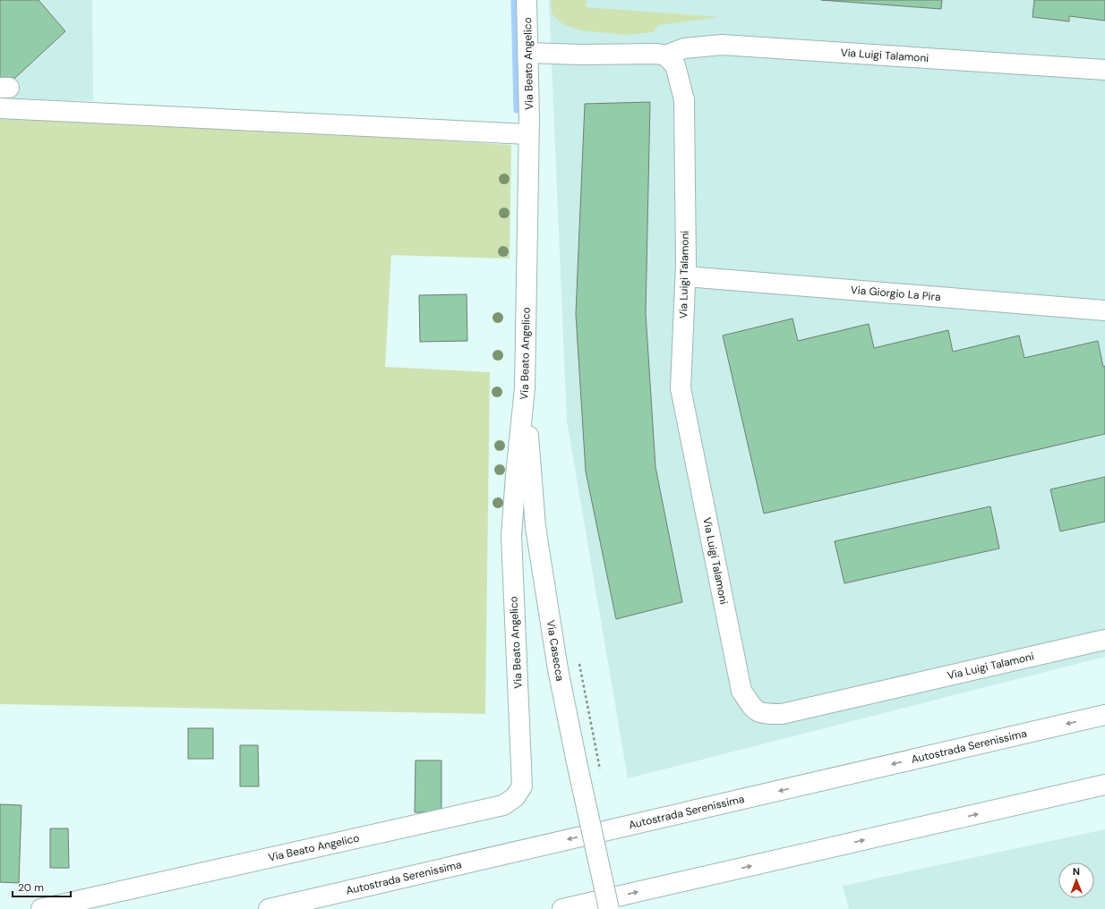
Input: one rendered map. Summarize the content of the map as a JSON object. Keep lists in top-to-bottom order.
{
  "streets": {
    "main road": [
      "Via Luigi Talamoni",
      "Via Beato Angelico",
      "Via Giorgio La Pira",
      "Via Casecca",
      "Autostrada Serenissima"
    ]
  },
  "crossings": [
    ["Via Luigi Talamoni", "Via Beato Angelico"],
    ["Via Luigi Talamoni", "Via Giorgio La Pira"],
    ["Via Beato Angelico", "Via Casecca"]
  ],
  "scale_bar": "20 m",
  "north": "top"
}
